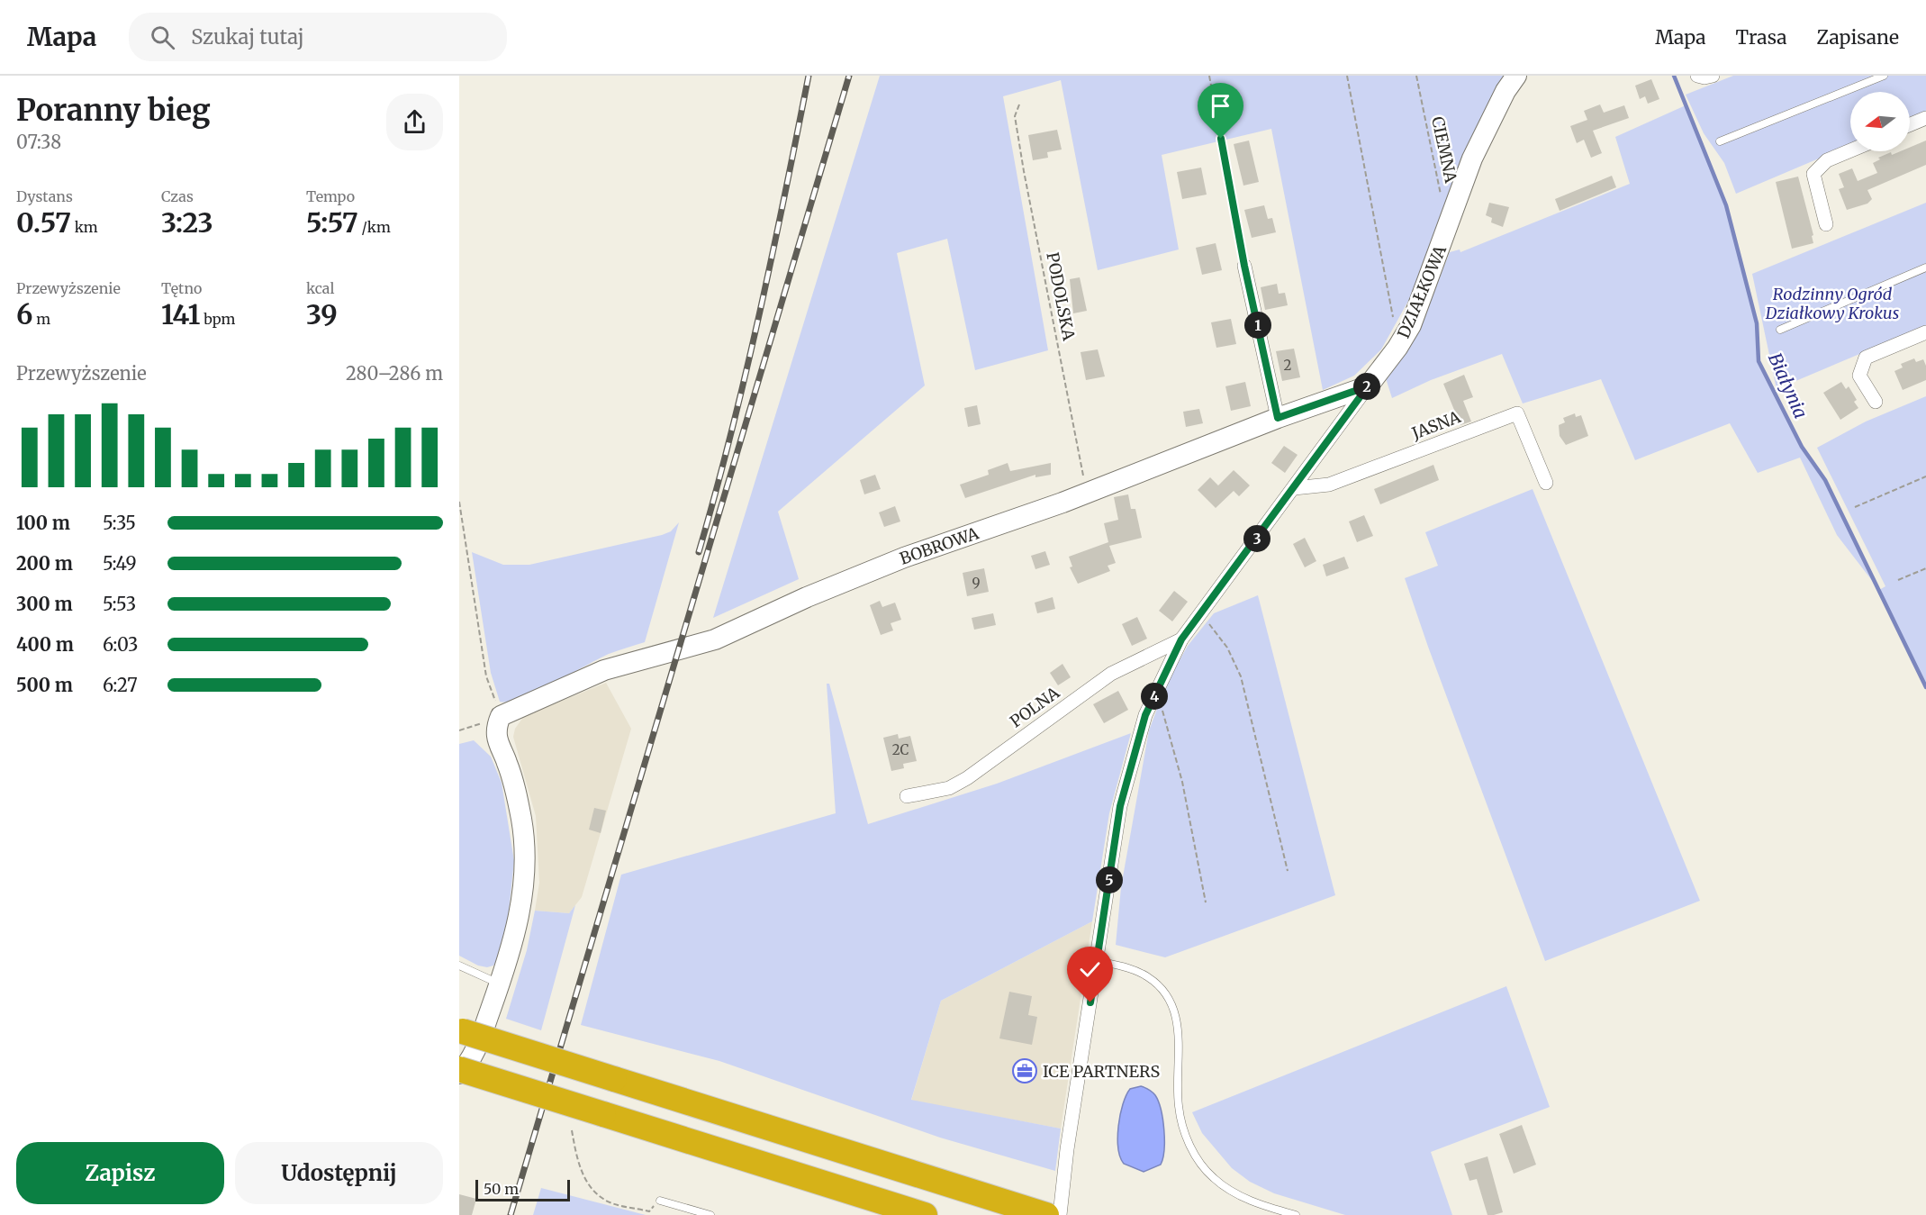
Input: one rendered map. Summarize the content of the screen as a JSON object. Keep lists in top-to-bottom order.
{
  "streets": {
    "street": [
      "DZIAŁKOWA",
      "JASNA",
      "BOBROWA",
      "POLNA"
    ],
    "path": ["CIEMNA", "PODOLSKA"]
  },
  "crossings": [
    ["DZIAŁKOWA", "JASNA"],
    ["DZIAŁKOWA", "BOBROWA"],
    ["DZIAŁKOWA", "POLNA"],
    ["PODOLSKA", "BOBROWA"]
  ],
  "water": ["Białynia"],
  "parks": ["Rodzinny Ogród Działkowy Krokus"],
  "places": {
    "office": ["ICE PARTNERS"]
  },
  "house_numbers": ["2", "9", "2C"],
  "scale_bar": "50 m",
  "north": "left",
  "page": {
    "header": "Mapa",
    "search": "Szukaj tutaj",
    "nav": ["Mapa", "Trasa", "Zapisane"],
    "heading": ["Poranny bieg", "07:38"],
    "stats": [
      ["Dystans", "0.57 km"],
      ["Czas", "3:23"],
      ["Tempo", "5:57 /km"],
      ["Przewyższenie", "6 m"],
      ["Tętno", "141 bpm"],
      ["kcal", "39"]
    ],
    "pins": [
      "1",
      "2",
      "3",
      "4",
      "5"
    ],
    "chart": ["Przewyższenie", "280–286 m"],
    "list": [
      {
        "name": "100 m",
        "note": "5:35"
      },
      {
        "name": "200 m",
        "note": "5:49"
      },
      {
        "name": "300 m",
        "note": "5:53"
      },
      {
        "name": "400 m",
        "note": "6:03"
      },
      {
        "name": "500 m",
        "note": "6:27"
      }
    ],
    "buttons": ["Zapisz", "Udostępnij"],
    "scale": "50 m"
  }
}
